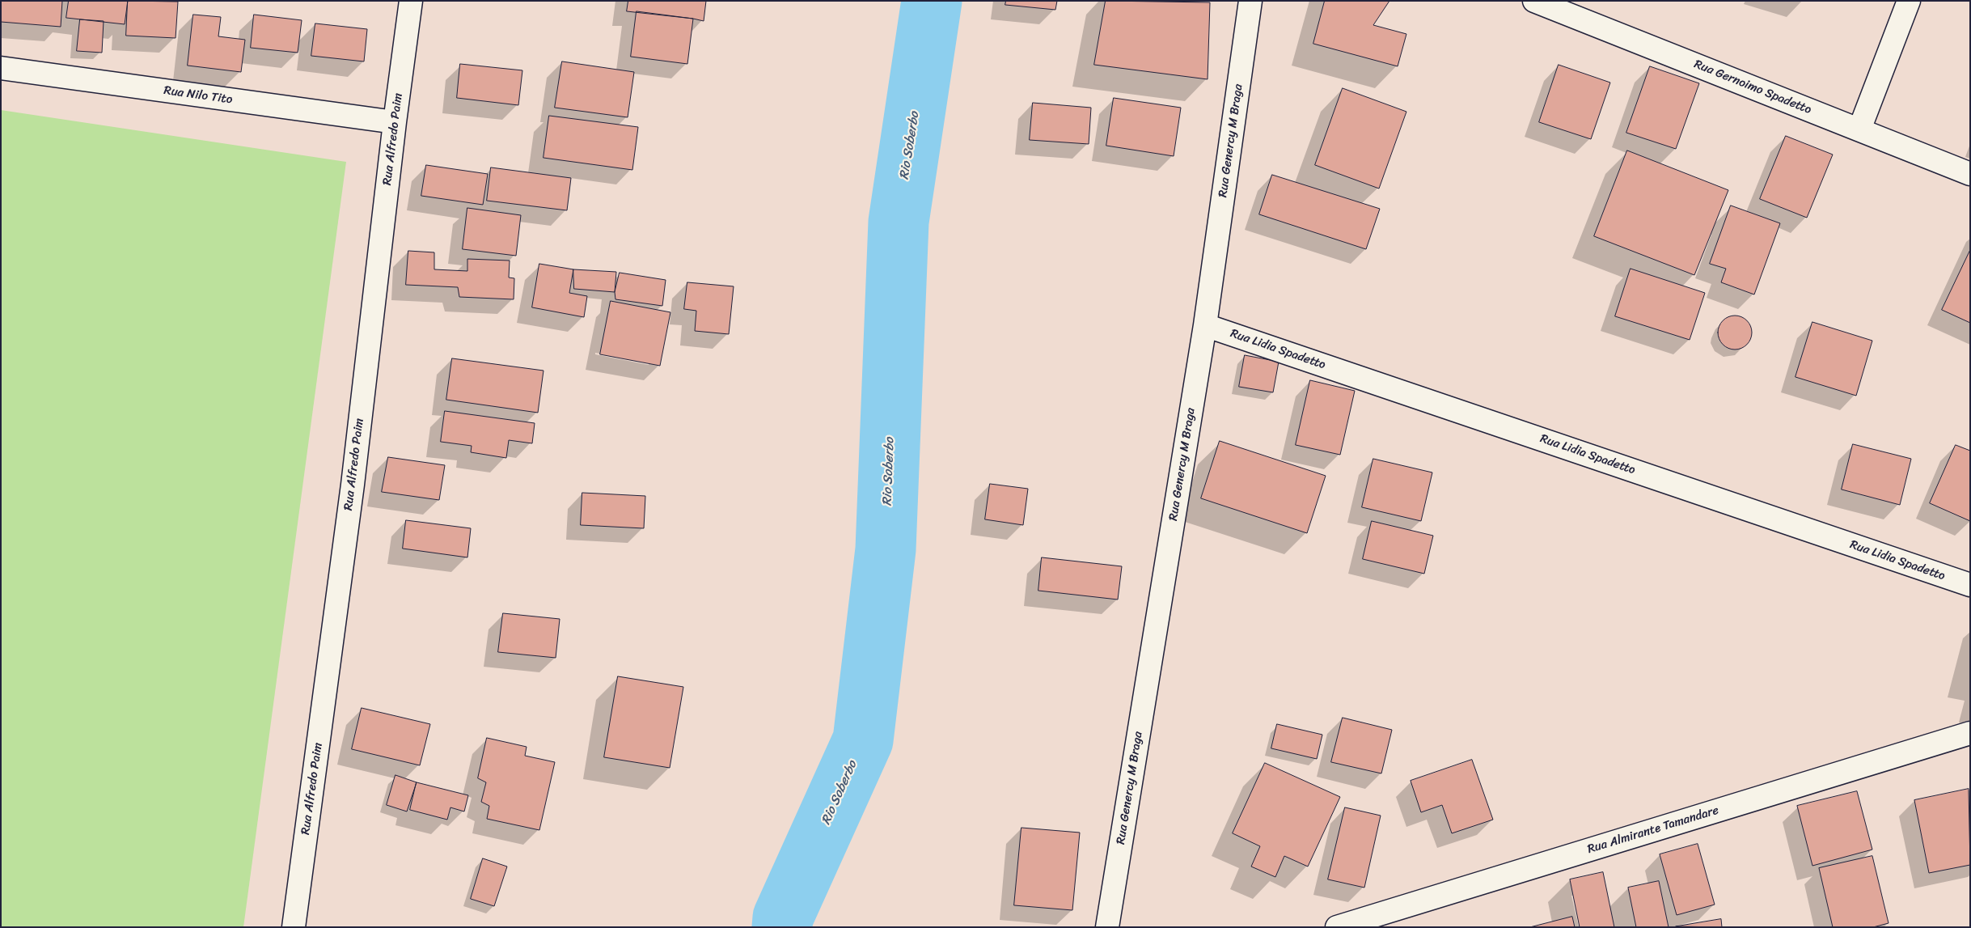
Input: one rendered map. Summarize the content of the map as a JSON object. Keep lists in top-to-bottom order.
{
  "streets": {
    "street": [
      "Rua Gernoimo Spadetto",
      "Rua Nilo Tito",
      "Rua Alfredo Paim",
      "Rua Genercy M Braga",
      "Rua Lidia Spadetto",
      "Rua Almirante Tamandare"
    ]
  },
  "crossings": [
    ["Rua Nilo Tito", "Rua Alfredo Paim"],
    ["Rua Genercy M Braga", "Rua Lidia Spadetto"]
  ],
  "water": ["Rio Soberbo"]
}
